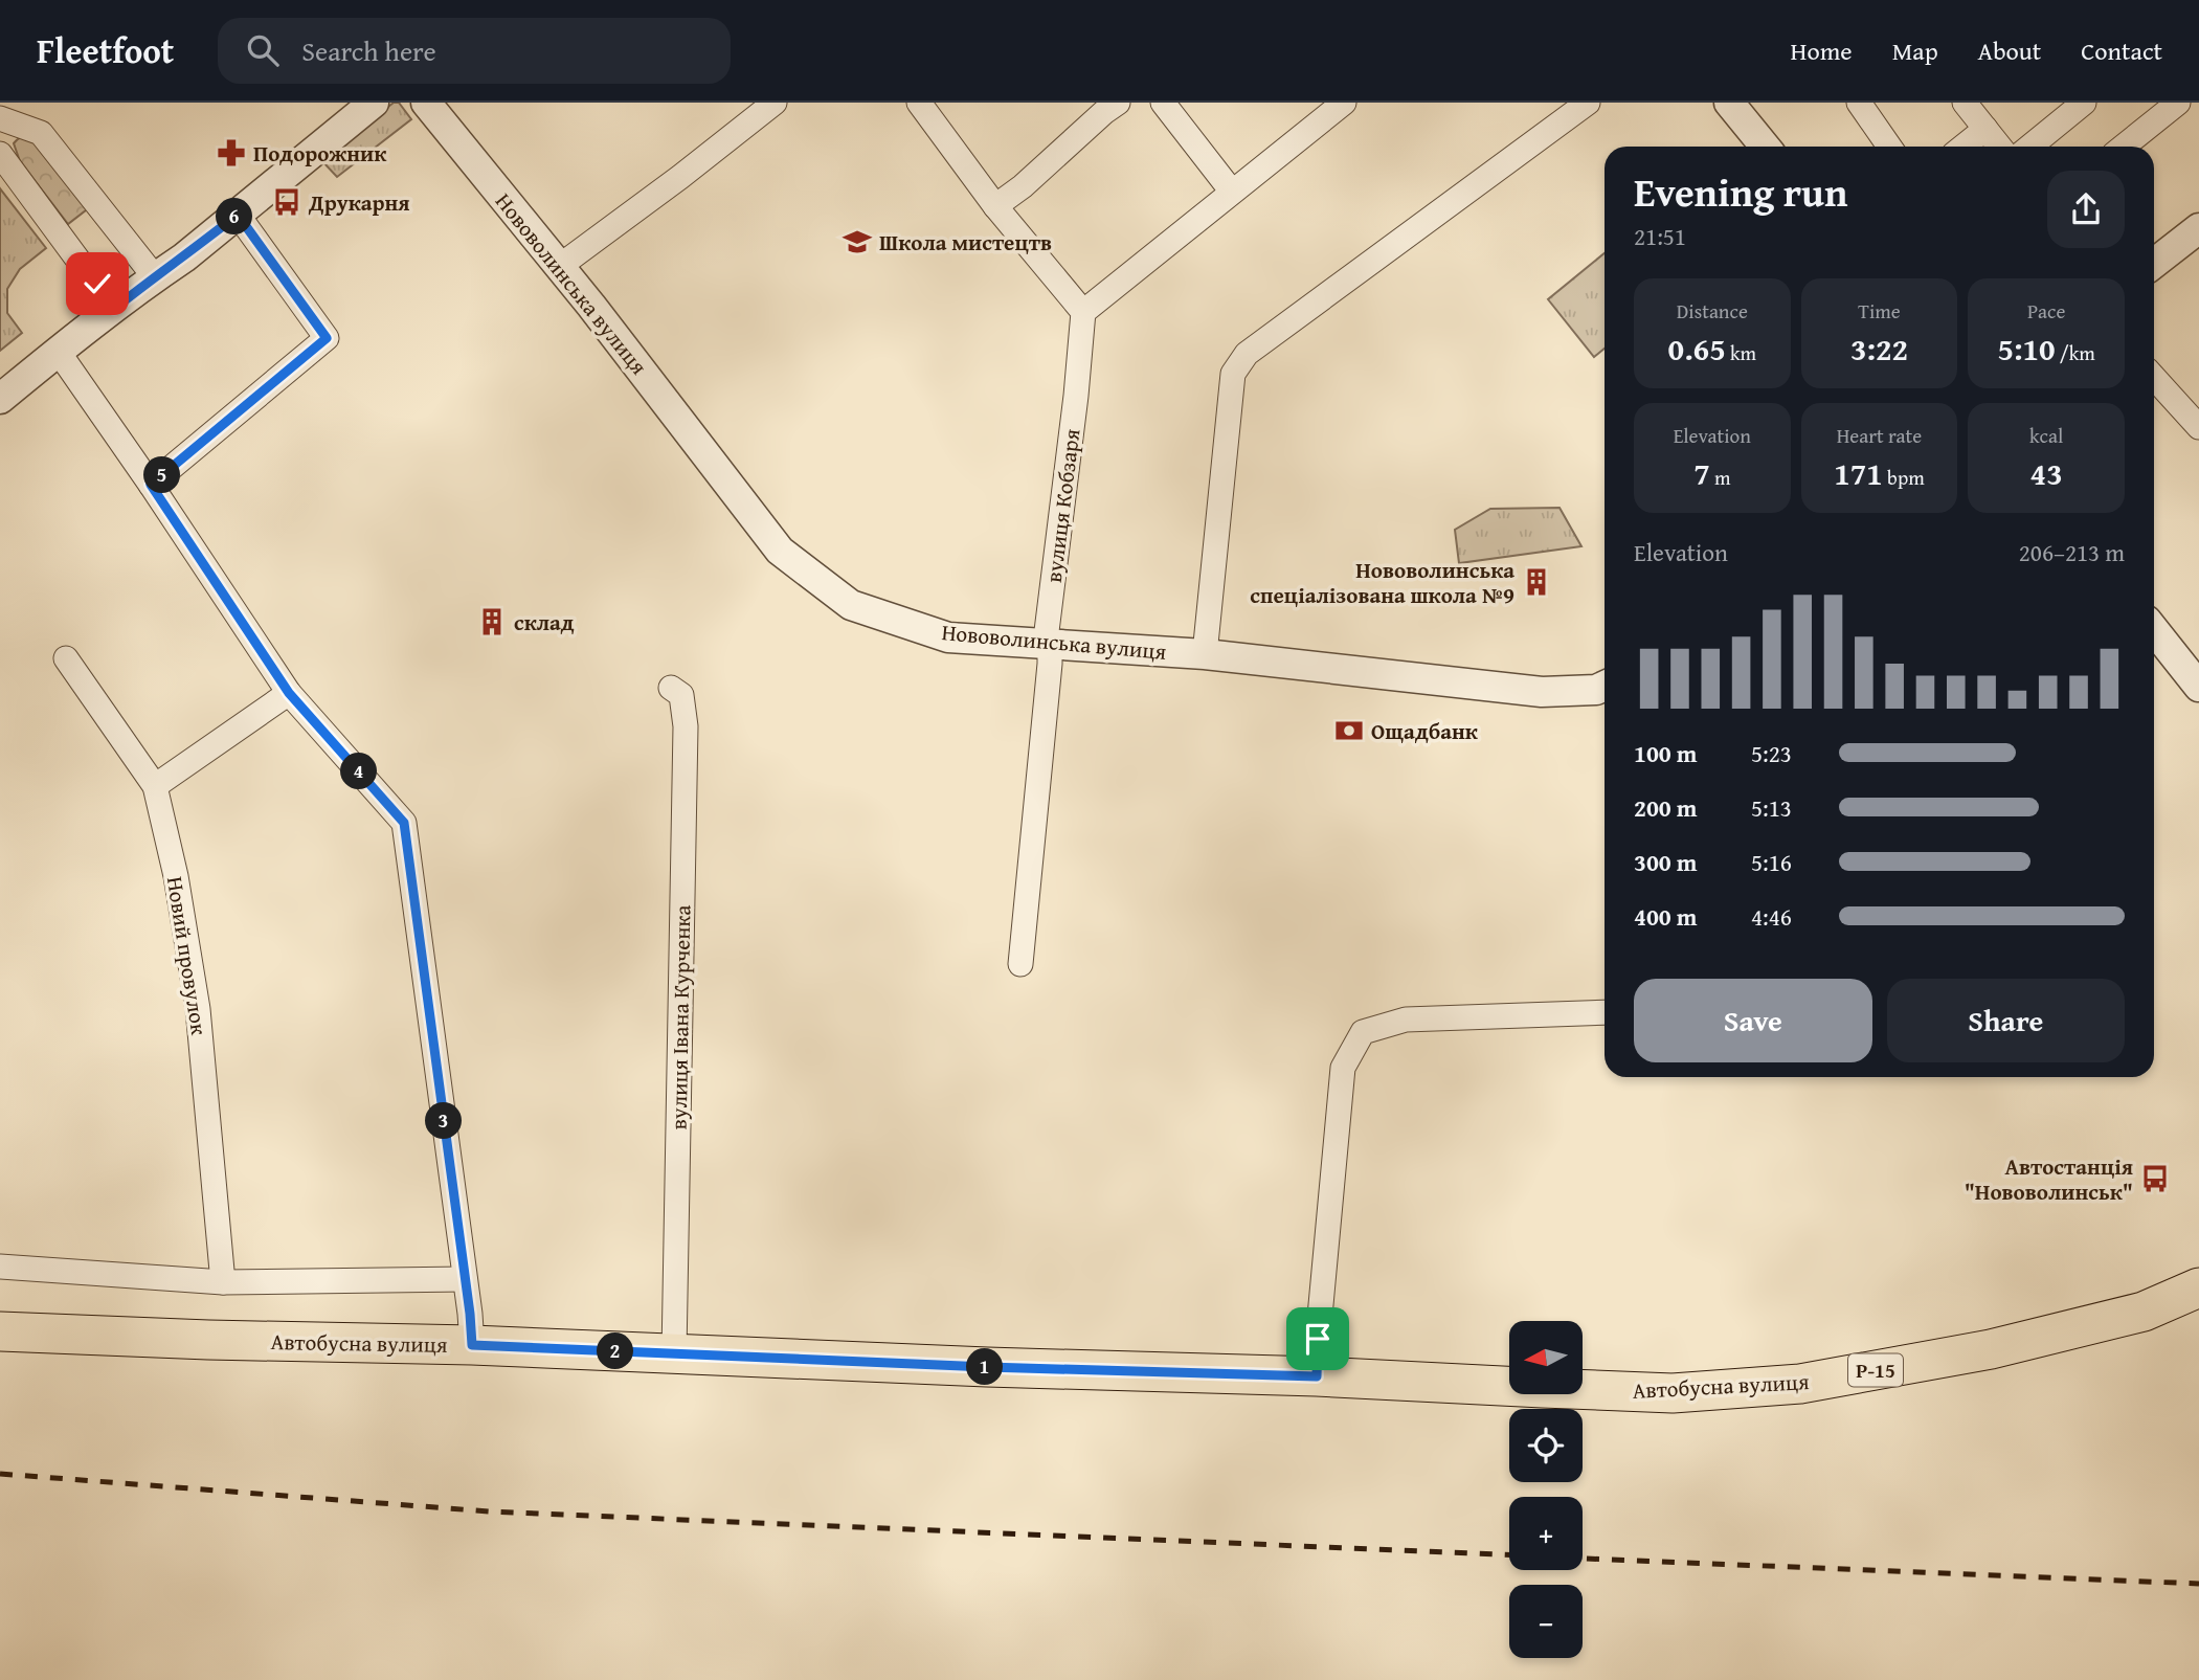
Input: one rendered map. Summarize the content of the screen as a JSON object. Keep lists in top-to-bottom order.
{
  "streets": {
    "main road": ["Автобусна вулиця", "Р-15"],
    "street": [
      "Нововолинська вулиця",
      "вулиця Кобзаря",
      "Новий провулок",
      "вулиця Івана Курченка"
    ]
  },
  "crossings": [
    ["Нововолинська вулиця", "вулиця Кобзаря"],
    ["вулиця Івана Курченка", "Автобусна вулиця"]
  ],
  "places": {
    "pharmacy": ["Подорожник"],
    "bus stop": ["Друкарня", "Автостанція \"Нововолинськ\""],
    "school or university": ["Школа мистецтв"],
    "building": ["Нововолинська спеціалізована школа №9", "склад"],
    "bank": ["Ощадбанк"]
  },
  "north": "left",
  "page": {
    "header": "Fleetfoot",
    "search": "Search here",
    "nav": [
      "Home",
      "Map",
      "About",
      "Contact"
    ],
    "heading": ["Evening run", "21:51"],
    "pins": [
      "6",
      "5",
      "4",
      "3",
      "2",
      "1"
    ],
    "stats": [
      ["Distance", "0.65 km"],
      ["Time", "3:22"],
      ["Pace", "5:10 /km"],
      ["Elevation", "7 m"],
      ["Heart rate", "171 bpm"],
      ["kcal", "43"]
    ],
    "chart": ["Elevation", "206–213 m"],
    "list": [
      {
        "name": "100 m",
        "note": "5:23"
      },
      {
        "name": "200 m",
        "note": "5:13"
      },
      {
        "name": "300 m",
        "note": "5:16"
      },
      {
        "name": "400 m",
        "note": "4:46"
      }
    ],
    "buttons": ["Save", "Share"],
    "map_buttons": ["+", "−"]
  }
}
